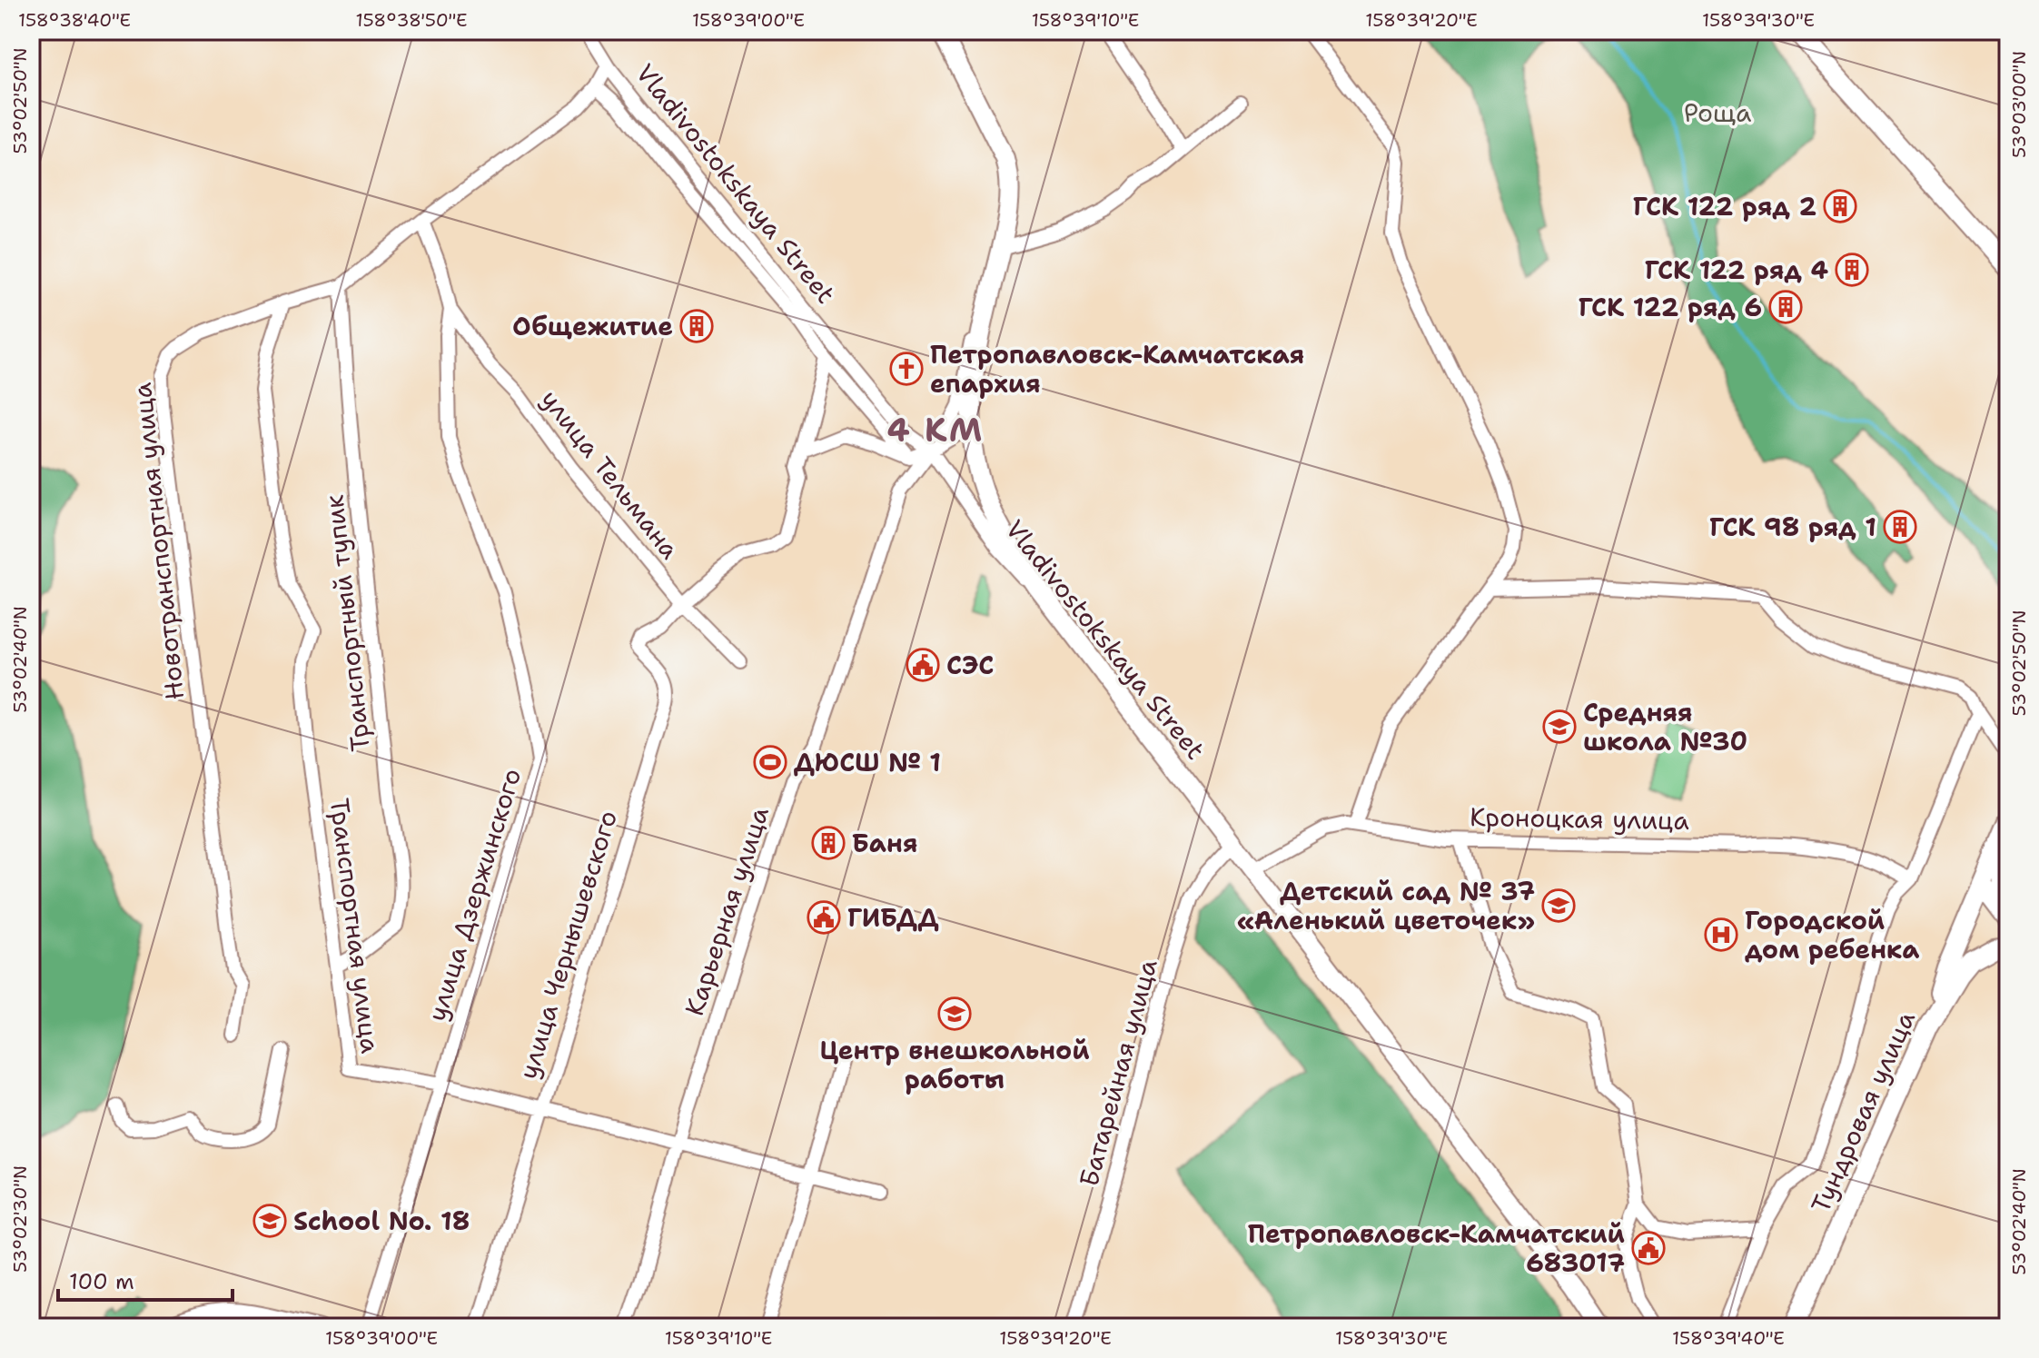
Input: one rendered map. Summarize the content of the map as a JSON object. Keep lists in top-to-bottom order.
{
  "streets": {
    "main road": ["Vladivostokskaya Street", "Тундровая улица"],
    "street": [
      "улица Тельмана",
      "Новотранспортная улица",
      "Транспортный тупик",
      "Кроноцкая улица",
      "улица Дзержинского",
      "Карьерная улица",
      "Транспортная улица",
      "улица Чернышевского",
      "Батарейная улица"
    ]
  },
  "crossings": [
    ["Vladivostokskaya Street", "Новотранспортная улица"],
    ["Vladivostokskaya Street", "Кроноцкая улица"],
    ["Vladivostokskaya Street", "Карьерная улица"],
    ["Vladivostokskaya Street", "Батарейная улица"],
    ["улица Тельмана", "улица Дзержинского"],
    ["улица Тельмана", "улица Чернышевского"],
    ["Новотранспортная улица", "Транспортный тупик"],
    ["Новотранспортная улица", "улица Дзержинского"],
    ["Новотранспортная улица", "Транспортная улица"],
    ["Транспортный тупик", "Транспортная улица"],
    ["улица Дзержинского", "Транспортная улица"],
    ["Карьерная улица", "Транспортная улица"],
    ["Транспортная улица", "улица Чернышевского"]
  ],
  "districts": ["4 КМ"],
  "parks": ["Роща"],
  "places": {
    "building": [
      "ГСК 122 ряд 2",
      "ГСК 122 ряд 4",
      "ГСК 122 ряд 6",
      "Общежитие",
      "ГСК 98 ряд 1",
      "Баня"
    ],
    "church": ["Петропавловск-Камчатская епархия"],
    "public building": ["СЭС", "ГИБДД", "Петропавловск-Камчатский 683017"],
    "school or university": [
      "Средняя школа №30",
      "Детский сад № 37 «Аленький цветочек»",
      "Центр внешкольной работы",
      "School No. 18"
    ],
    "sports": ["ДЮСШ № 1"],
    "hospital": ["Городской дом ребенка"]
  },
  "scale_bar": "100 m",
  "coordinates": [
    "158°38'40\"E",
    "158°38'50\"E",
    "158°39'00\"E",
    "158°39'10\"E",
    "158°39'20\"E",
    "158°39'30\"E",
    "53°02'50\"N",
    "53°03'00\"N",
    "53°02'40\"N",
    "53°02'30\"N",
    "158°39'40\"E"
  ]
}
